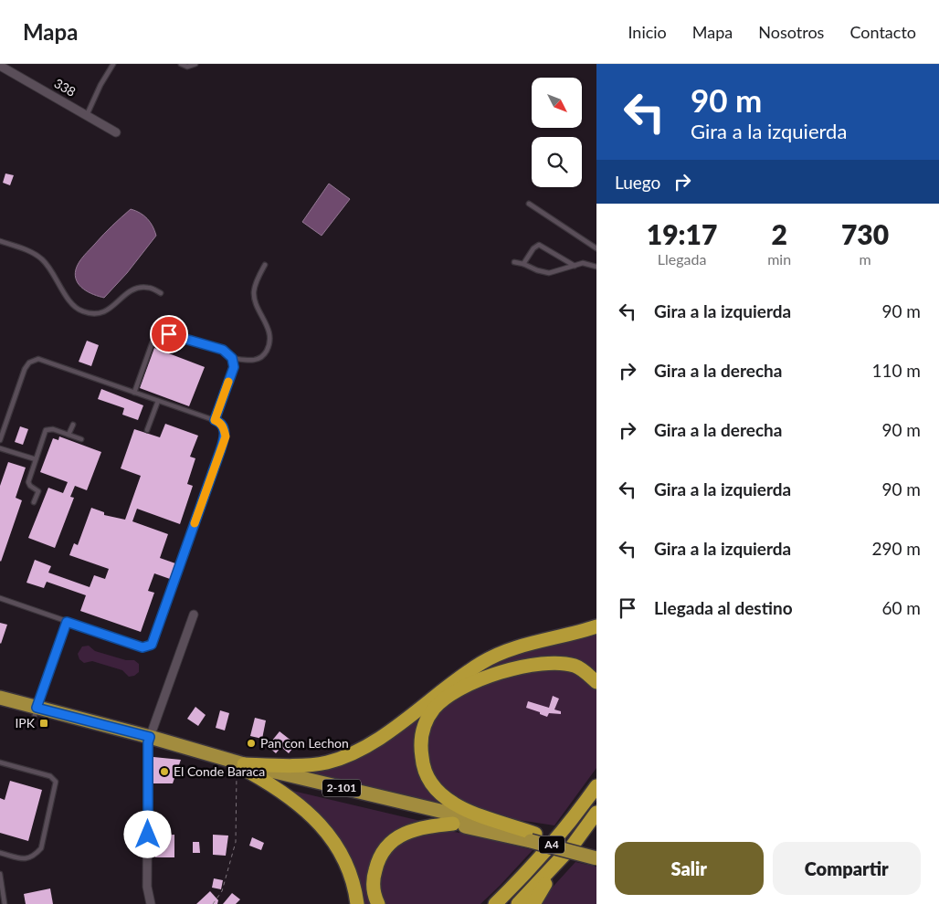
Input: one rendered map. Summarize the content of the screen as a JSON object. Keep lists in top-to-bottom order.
{
  "streets": {
    "highway": ["2-101", "A4"],
    "street": ["338"]
  },
  "places": {
    "transit": ["IPK"],
    "other": ["Pan con Lechon", "El Conde Baraca"]
  },
  "north": "bottom right",
  "page": {
    "header": "Mapa",
    "nav": [
      "Inicio",
      "Mapa",
      "Nosotros",
      "Contacto"
    ],
    "turn": ["90 m", "Gira a la izquierda"],
    "then": "Luego",
    "eta": [
      "19:17",
      "Llegada",
      "2",
      "min",
      "730",
      "m"
    ],
    "list": [
      {
        "name": "Gira a la izquierda",
        "value": "90 m"
      },
      {
        "name": "Gira a la derecha",
        "value": "110 m"
      },
      {
        "name": "Gira a la derecha",
        "value": "90 m"
      },
      {
        "name": "Gira a la izquierda",
        "value": "90 m"
      },
      {
        "name": "Gira a la izquierda",
        "value": "290 m"
      },
      {
        "name": "Llegada al destino",
        "value": "60 m"
      }
    ],
    "buttons": ["Salir", "Compartir"]
  }
}
